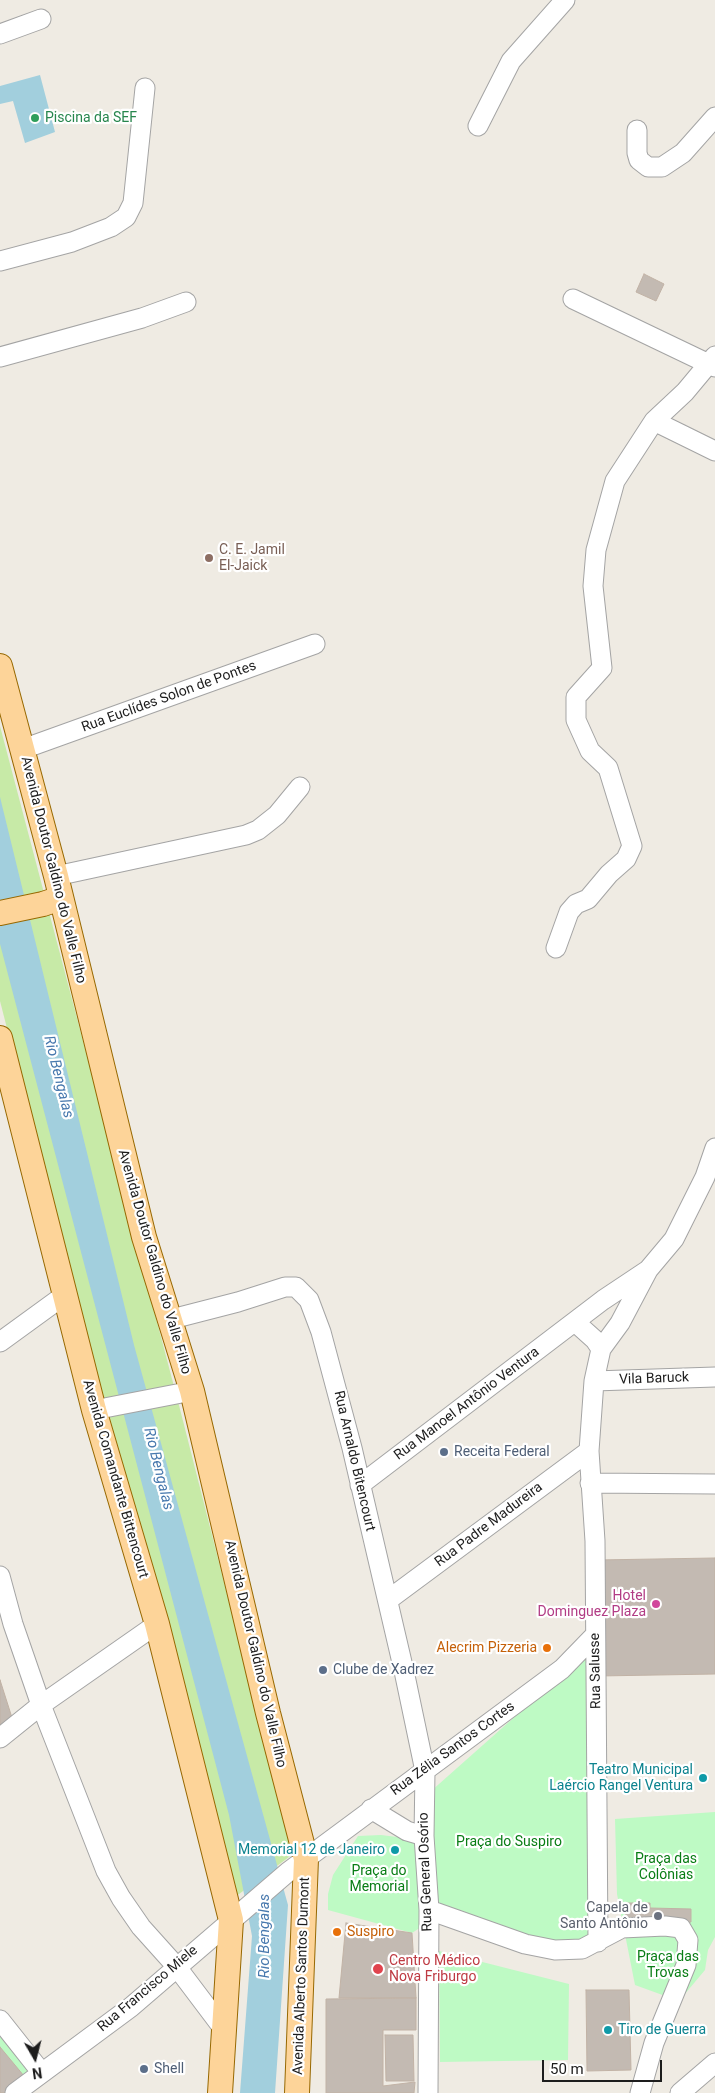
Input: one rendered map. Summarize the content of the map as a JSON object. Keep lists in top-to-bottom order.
{
  "streets": {
    "main road": ["Avenida Doutor Galdino do Valle Filho", "Avenida Comandante Bittencourt", "Avenida Alberto Santos Dumont"],
    "street": [
      "Rua Euclídes Solon de Pontes",
      "Vila Baruck",
      "Rua Manoel Antônio Ventura",
      "Rua Arnaldo Bitencourt",
      "Rua Padre Madureira",
      "Rua Salusse",
      "Rua Zélia Santos Cortes",
      "Rua General Osório",
      "Rua Francisco Miele"
    ]
  },
  "crossings": [
    ["Rua Euclídes Solon de Pontes", "Avenida Doutor Galdino do Valle Filho"],
    ["Avenida Doutor Galdino do Valle Filho", "Rua Arnaldo Bitencourt"],
    ["Avenida Doutor Galdino do Valle Filho", "Rua Zélia Santos Cortes"],
    ["Avenida Doutor Galdino do Valle Filho", "Avenida Alberto Santos Dumont"],
    ["Avenida Doutor Galdino do Valle Filho", "Rua Francisco Miele"],
    ["Vila Baruck", "Rua Salusse"],
    ["Rua Manoel Antônio Ventura", "Rua Arnaldo Bitencourt"],
    ["Rua Arnaldo Bitencourt", "Rua Padre Madureira"],
    ["Rua Arnaldo Bitencourt", "Rua Zélia Santos Cortes"],
    ["Rua Arnaldo Bitencourt", "Rua General Osório"],
    ["Avenida Comandante Bittencourt", "Rua Francisco Miele"],
    ["Rua Padre Madureira", "Rua Salusse"],
    ["Rua Salusse", "Rua Zélia Santos Cortes"],
    ["Rua Zélia Santos Cortes", "Rua General Osório"],
    ["Rua Zélia Santos Cortes", "Avenida Alberto Santos Dumont"],
    ["Rua Zélia Santos Cortes", "Rua Francisco Miele"],
    ["Avenida Alberto Santos Dumont", "Rua Francisco Miele"]
  ],
  "water": ["Rio Bengalas"],
  "parks": [
    "Praça do Suspiro",
    "Praça das Colônias",
    "Praça do Memorial",
    "Praça das Trovas"
  ],
  "places": [
    "Piscina da SEF",
    "C. E. Jamil El-Jaick",
    "Receita Federal",
    "Hotel Dominguez Plaza",
    "Alecrim Pizzeria",
    "Clube de Xadrez",
    "Teatro Municipal Laércio Rangel Ventura",
    "Memorial 12 de Janeiro",
    "Capela de Santo Antônio",
    "Suspiro",
    "Centro Médico Nova Friburgo",
    "Tiro de Guerra",
    "Shell"
  ],
  "scale_bar": "50 m",
  "north": "bottom"
}
